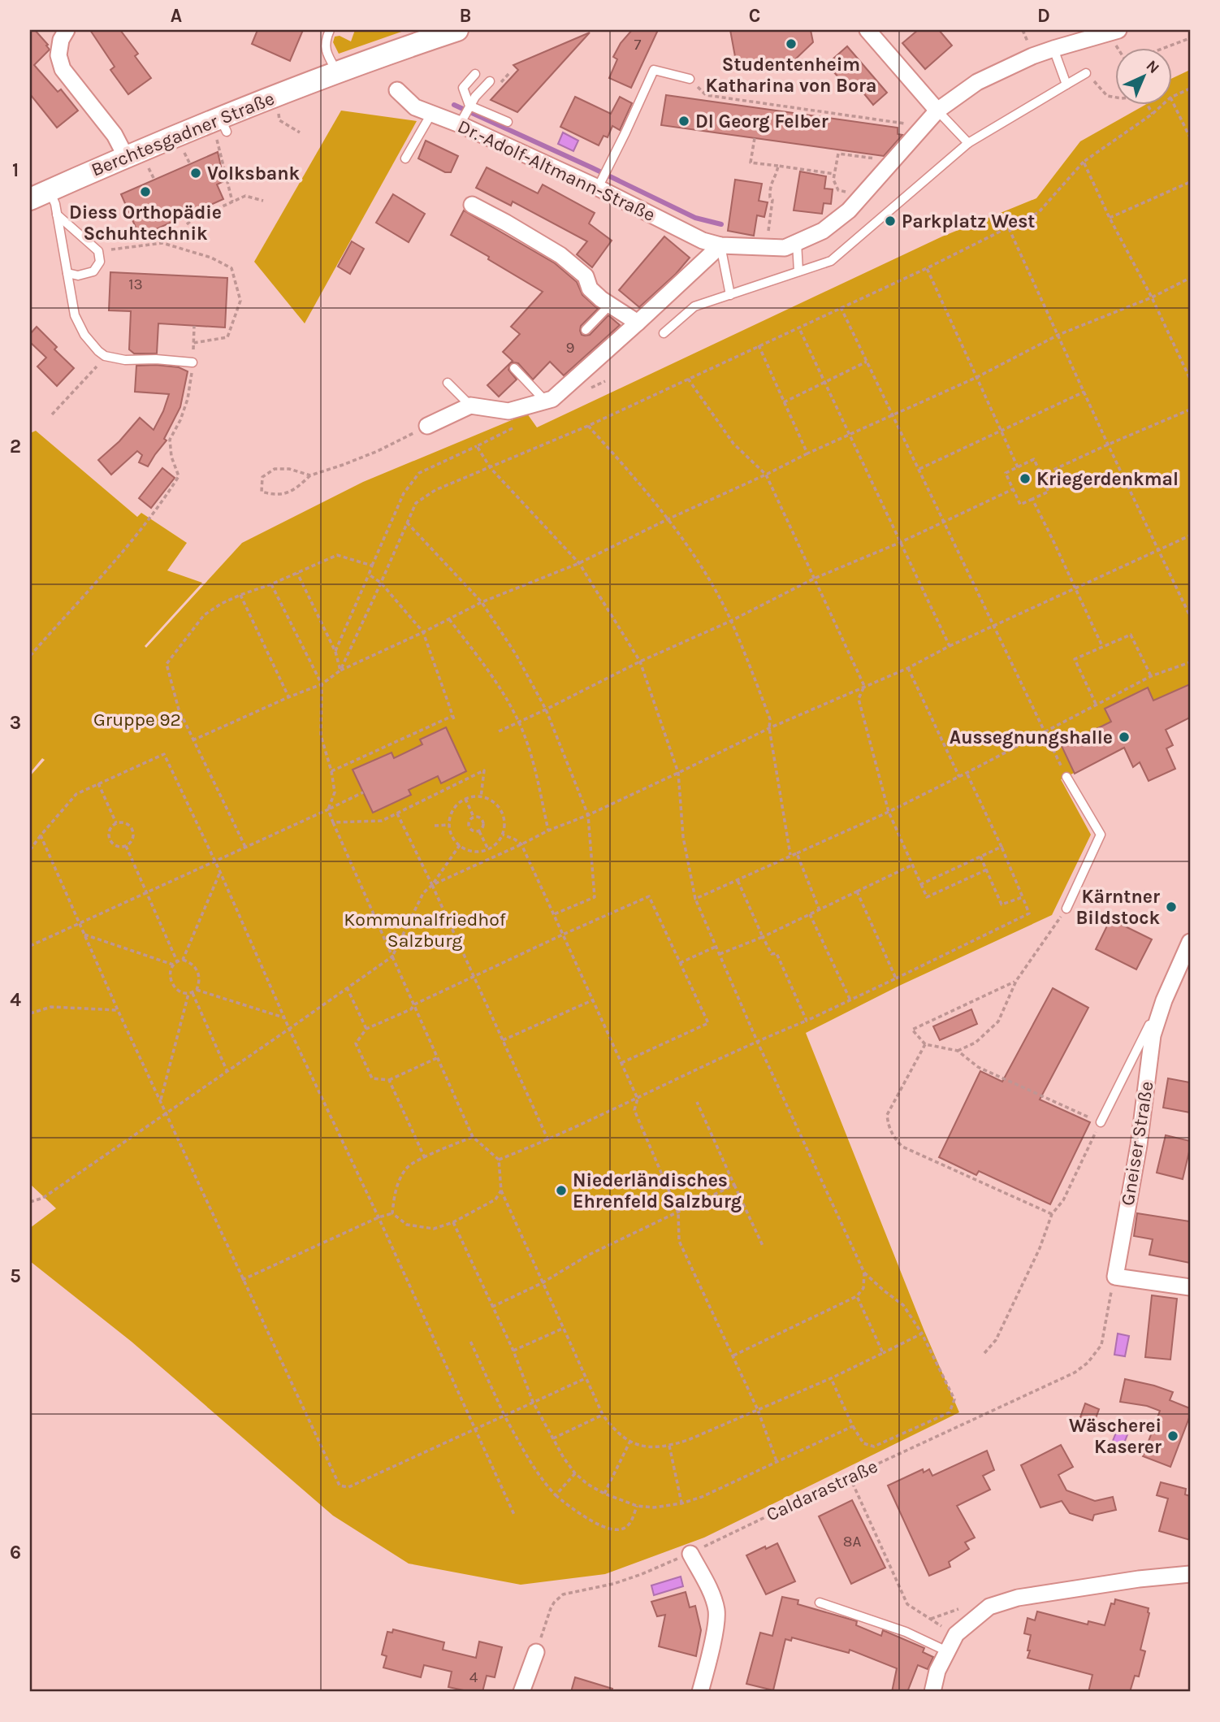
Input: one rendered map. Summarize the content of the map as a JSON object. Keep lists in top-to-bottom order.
{
  "streets": {
    "main road": ["Berchtesgadner Straße"],
    "street": ["Dr.-Adolf-Altmann-Straße", "Gneiser Straße"],
    "path": ["Caldarastraße"]
  },
  "crossings": [
    ["Gneiser Straße", "Caldarastraße"]
  ],
  "parks": ["Gruppe 92", "Kommunalfriedhof Salzburg"],
  "places": [
    "Studentenheim Katharina von Bora",
    "DI Georg Felber",
    "Volksbank",
    "Diess Orthopädie Schuhtechnik",
    "Parkplatz West",
    "Kriegerdenkmal",
    "Aussegnungshalle",
    "Kärntner Bildstock",
    "Niederländisches Ehrenfeld Salzburg",
    "Wäscherei Kaserer"
  ],
  "house_numbers": [
    "7",
    "13",
    "9",
    "8A",
    "4"
  ],
  "north": "top right",
  "grid": {
    "columns": [
      "A",
      "B",
      "C",
      "D"
    ],
    "rows": [
      "1",
      "2",
      "3",
      "4",
      "5",
      "6"
    ]
  }
}
